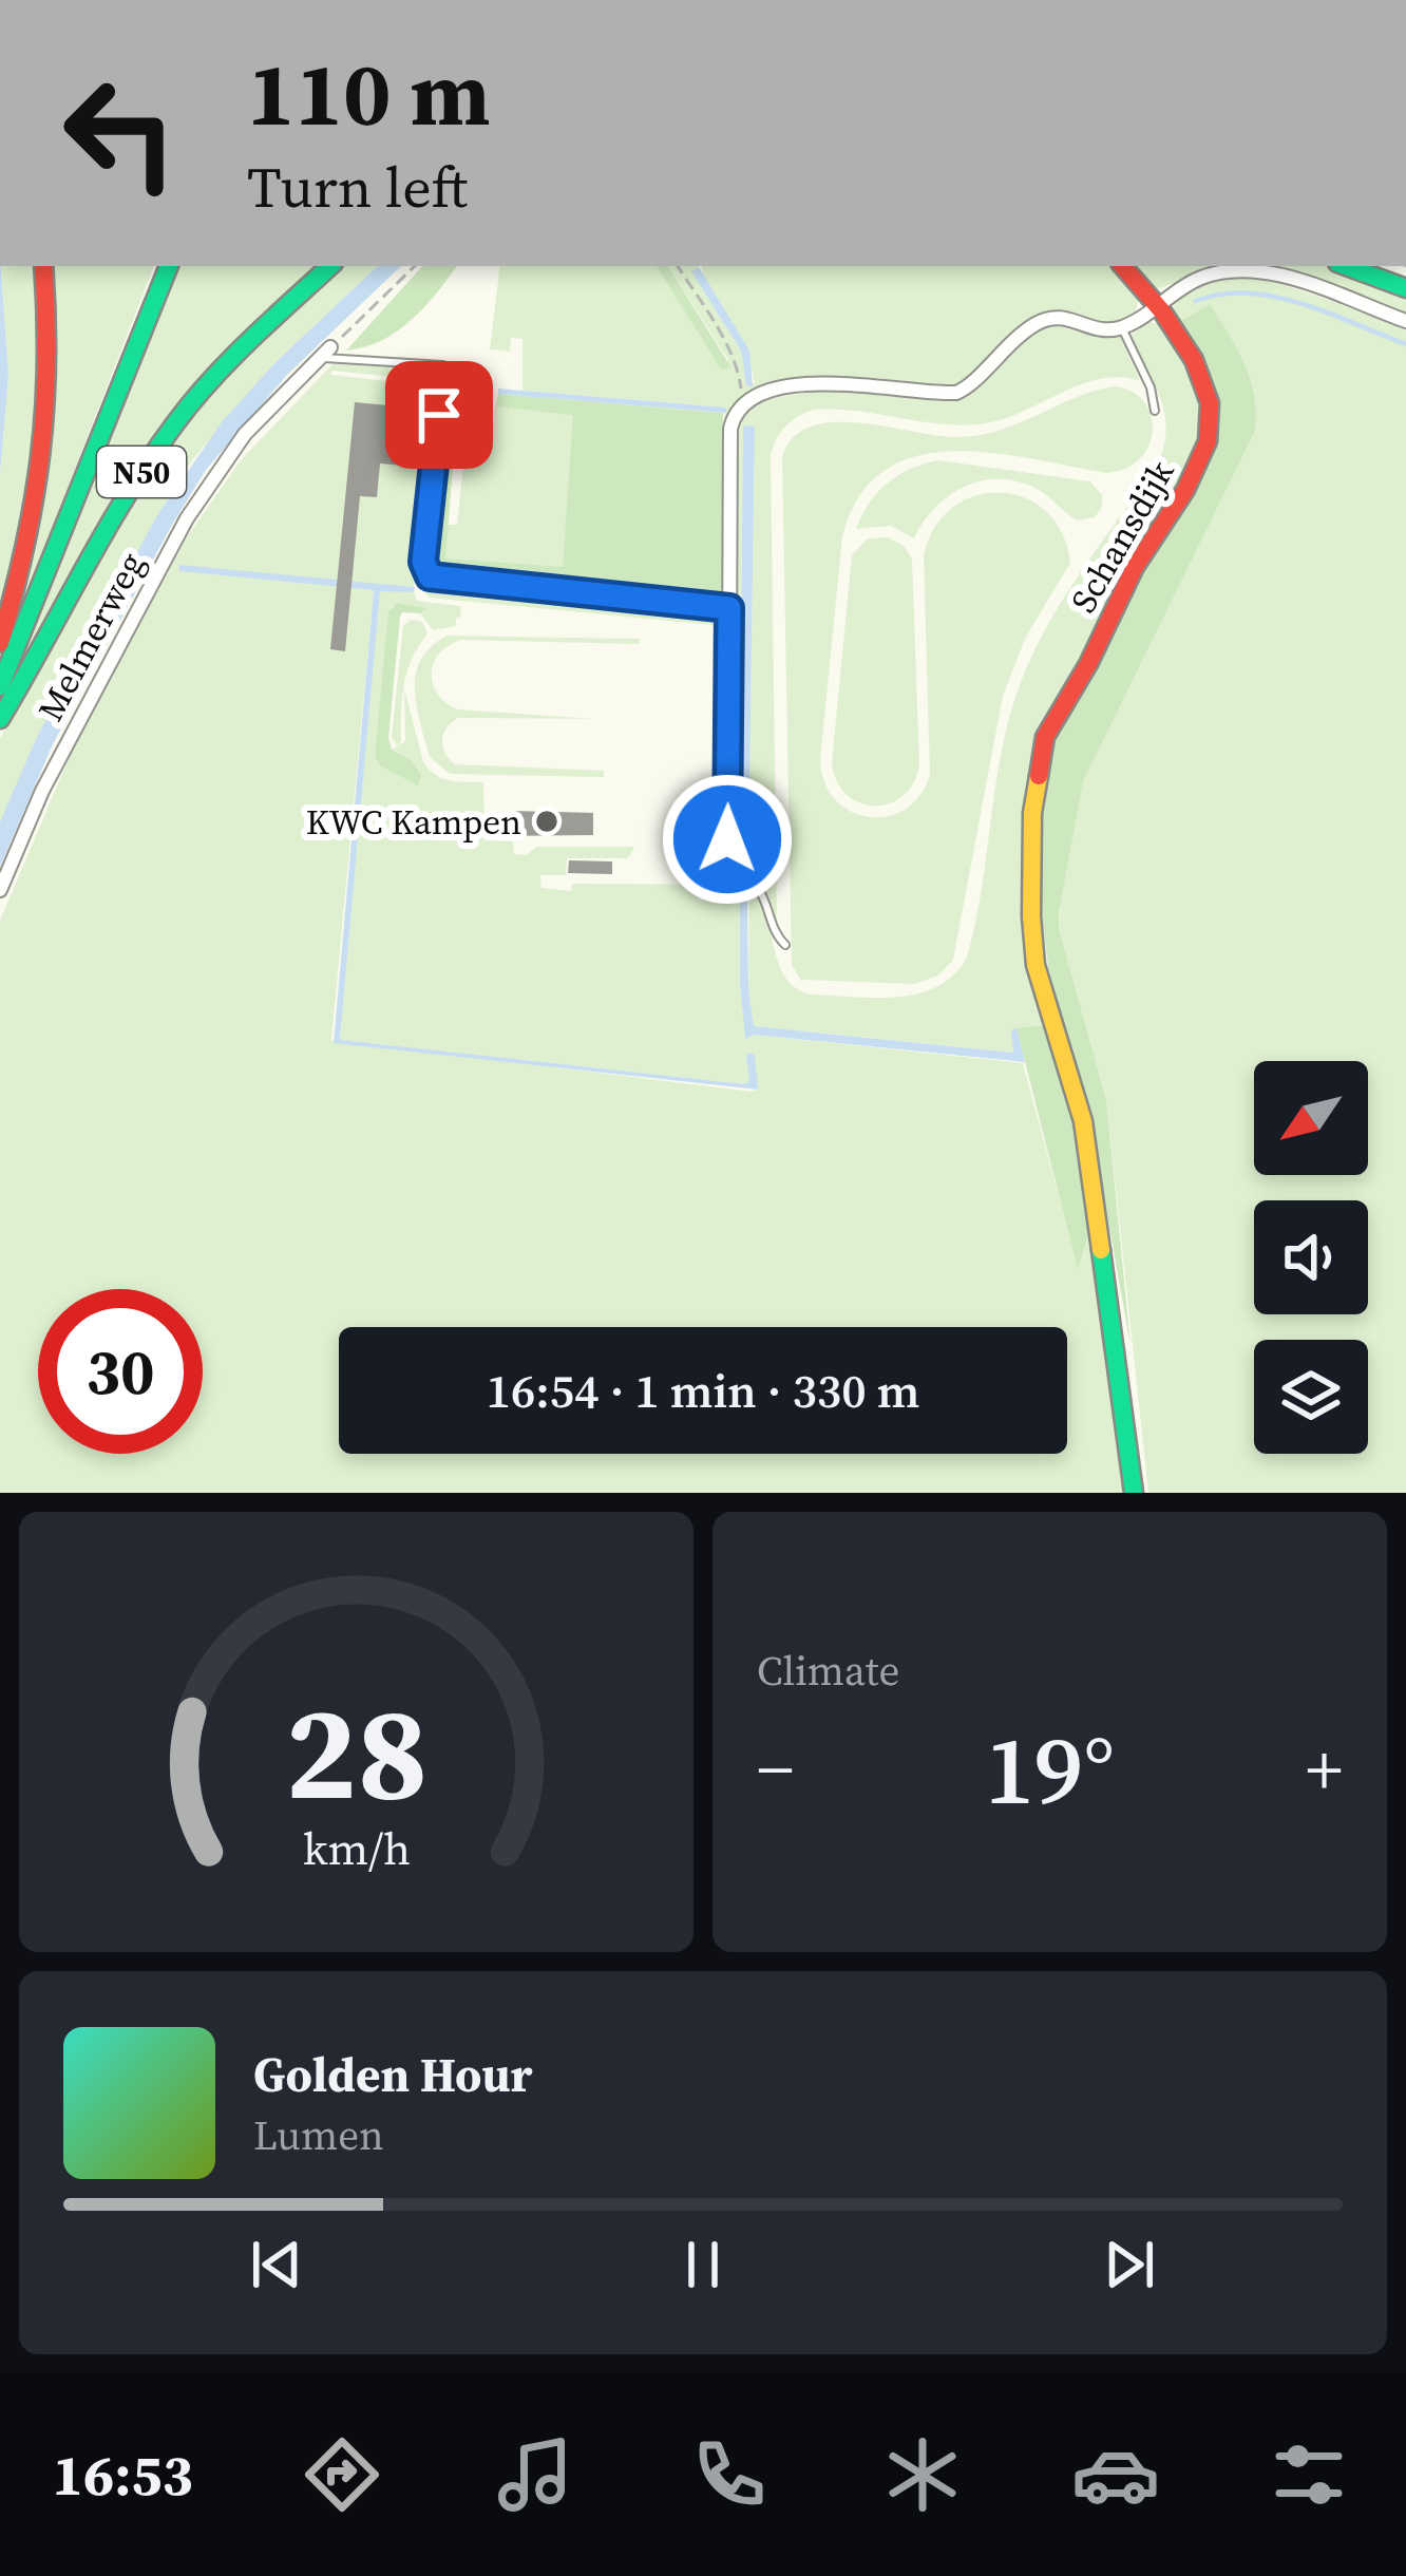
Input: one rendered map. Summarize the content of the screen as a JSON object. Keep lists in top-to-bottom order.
{
  "streets": {
    "main road": ["N50", "Schansdijk"],
    "street": ["Melmerweg"]
  },
  "places": ["KWC Kampen"],
  "north": "bottom left",
  "page": {
    "turn": ["110 m", "Turn left"],
    "limit": "30",
    "trip": "16:54 · 1 min · 330 m",
    "tile": "Climate",
    "heat": ["−", "19°", "+"],
    "song": ["Golden Hour", "Lumen"],
    "tabs": "16:53",
    "gauge": ["28", "km/h"]
  }
}
